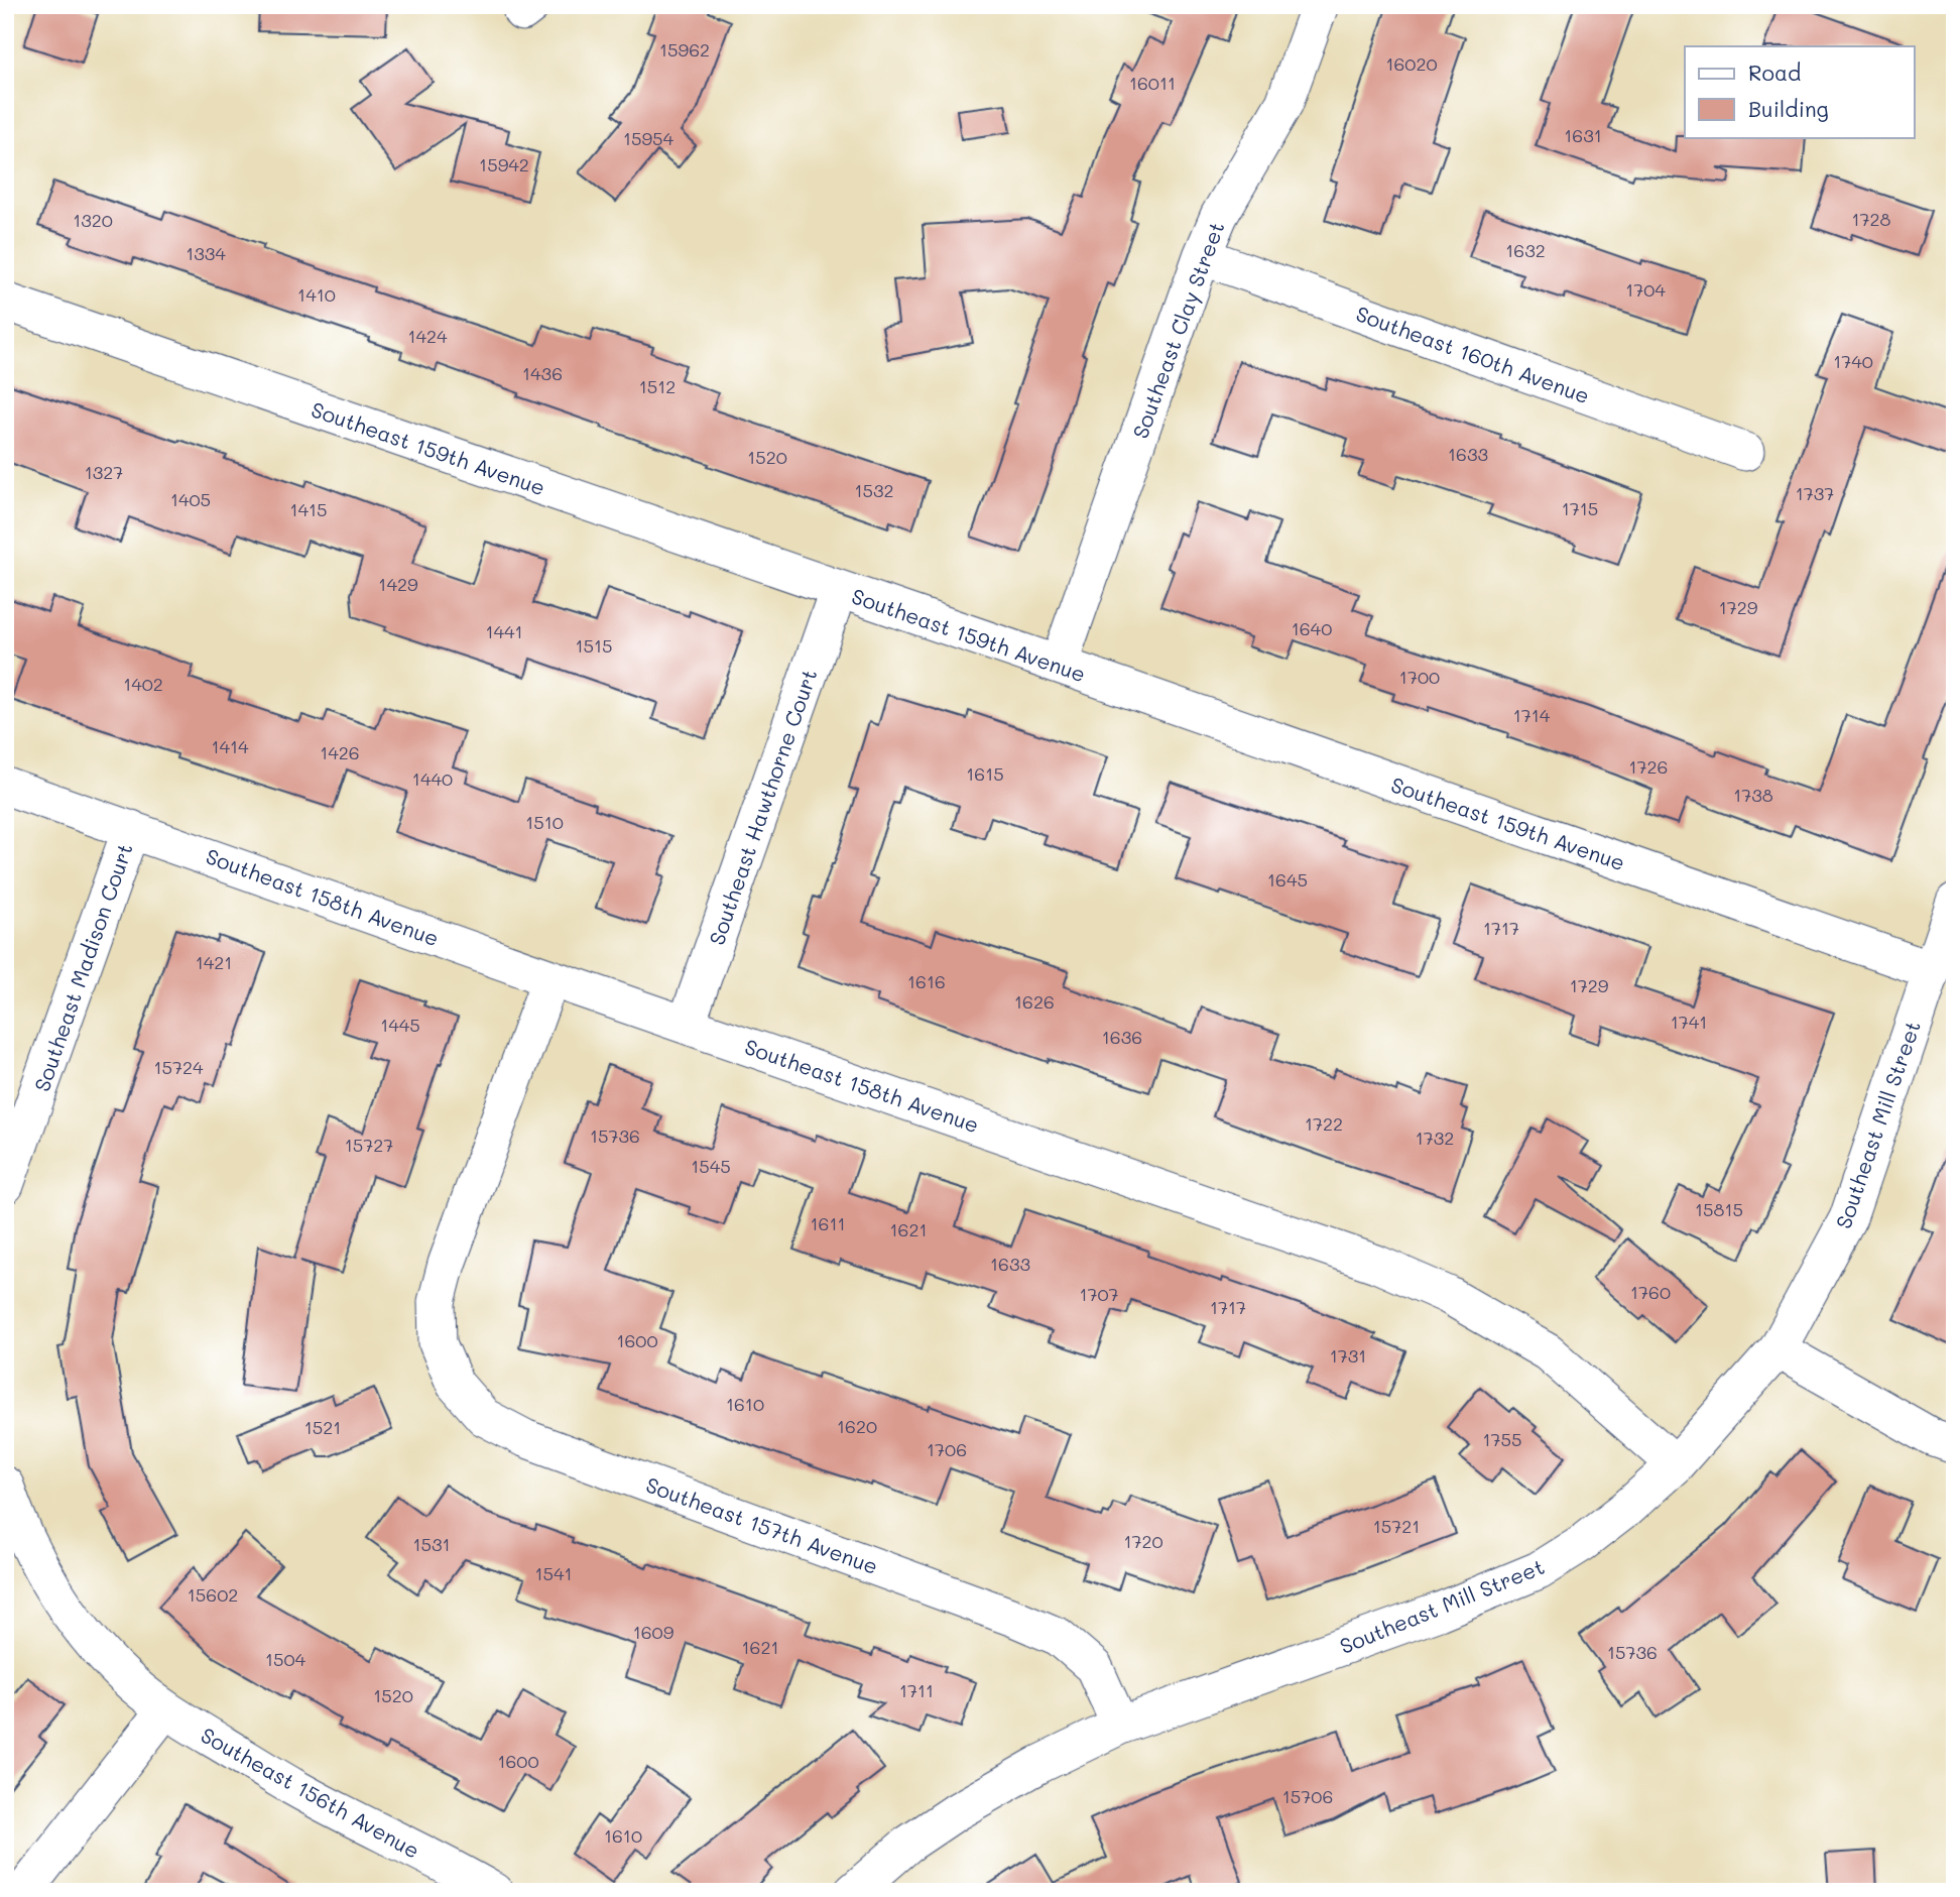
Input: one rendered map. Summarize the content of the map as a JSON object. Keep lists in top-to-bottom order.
{
  "streets": {
    "street": [
      "Southeast Clay Street",
      "Southeast 160th Avenue",
      "Southeast 159th Avenue",
      "Southeast Hawthorne Court",
      "Southeast 158th Avenue",
      "Southeast Madison Court",
      "Southeast Mill Street",
      "Southeast 157th Avenue",
      "Southeast 156th Avenue"
    ]
  },
  "crossings": [
    ["Southeast Clay Street", "Southeast 160th Avenue"],
    ["Southeast Clay Street", "Southeast 159th Avenue"],
    ["Southeast 159th Avenue", "Southeast Hawthorne Court"],
    ["Southeast 159th Avenue", "Southeast Mill Street"],
    ["Southeast Hawthorne Court", "Southeast 158th Avenue"],
    ["Southeast 158th Avenue", "Southeast Madison Court"],
    ["Southeast 158th Avenue", "Southeast Mill Street"],
    ["Southeast 158th Avenue", "Southeast 157th Avenue"],
    ["Southeast Mill Street", "Southeast 157th Avenue"]
  ],
  "house_numbers": [
    "15962",
    "16020",
    "16011",
    "1631",
    "15954",
    "15942",
    "1728",
    "1320",
    "1632",
    "1334",
    "1704",
    "1410",
    "1424",
    "1740",
    "1436",
    "1512",
    "1633",
    "1520",
    "1327",
    "1532",
    "1737",
    "1405",
    "1715",
    "1415",
    "1429",
    "1729",
    "1640",
    "1441",
    "1515",
    "1700",
    "1402",
    "1714",
    "1414",
    "1426",
    "1726",
    "1615",
    "1440",
    "1738",
    "1510",
    "1645",
    "1717",
    "1421",
    "1616",
    "1729",
    "1626",
    "1741",
    "1445",
    "1636",
    "15724",
    "1722",
    "15736",
    "1732",
    "15727",
    "1545",
    "15815",
    "1611",
    "1621",
    "1633",
    "1760",
    "1707",
    "1717",
    "1600",
    "1731",
    "1610",
    "1620",
    "1521",
    "1755",
    "1706",
    "15721",
    "1720",
    "1531",
    "1541",
    "15602",
    "1609",
    "1621",
    "15736",
    "1504",
    "1711",
    "1520",
    "1600",
    "15706",
    "1610"
  ],
  "legend": ["Road", "Building"]
}
